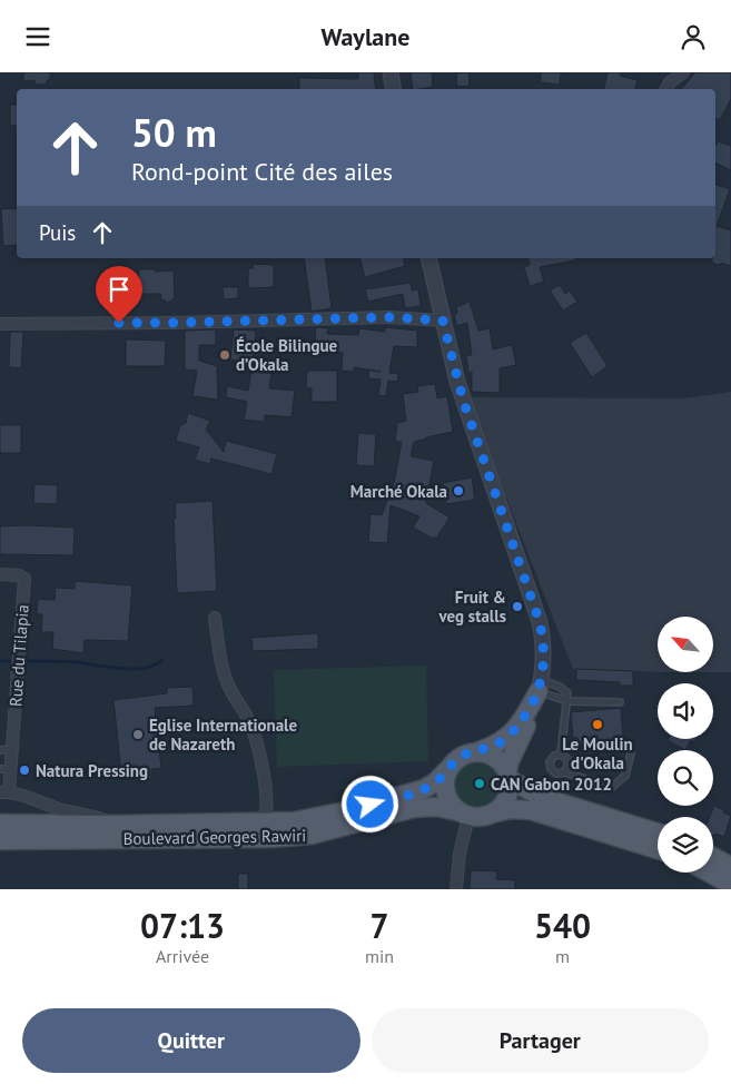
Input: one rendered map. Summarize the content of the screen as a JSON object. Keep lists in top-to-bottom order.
{
  "streets": {
    "main road": ["Boulevard Georges Rawiri"],
    "street": ["Rue du Tilapia"]
  },
  "places": [
    "École Bilingue d’Okala",
    "Marché Okala",
    "Fruit & veg stalls",
    "Le Moulin d'Okala",
    "Eglise Internationale de Nazareth",
    "Natura Pressing",
    "CAN Gabon 2012"
  ],
  "north": "top left",
  "page": {
    "header": "Waylane",
    "turn": ["50 m", "Rond-point Cité des ailes"],
    "then": "Puis",
    "eta": [
      "07:13",
      "Arrivée",
      "7",
      "min",
      "540",
      "m"
    ],
    "buttons": ["Quitter", "Partager"]
  }
}
